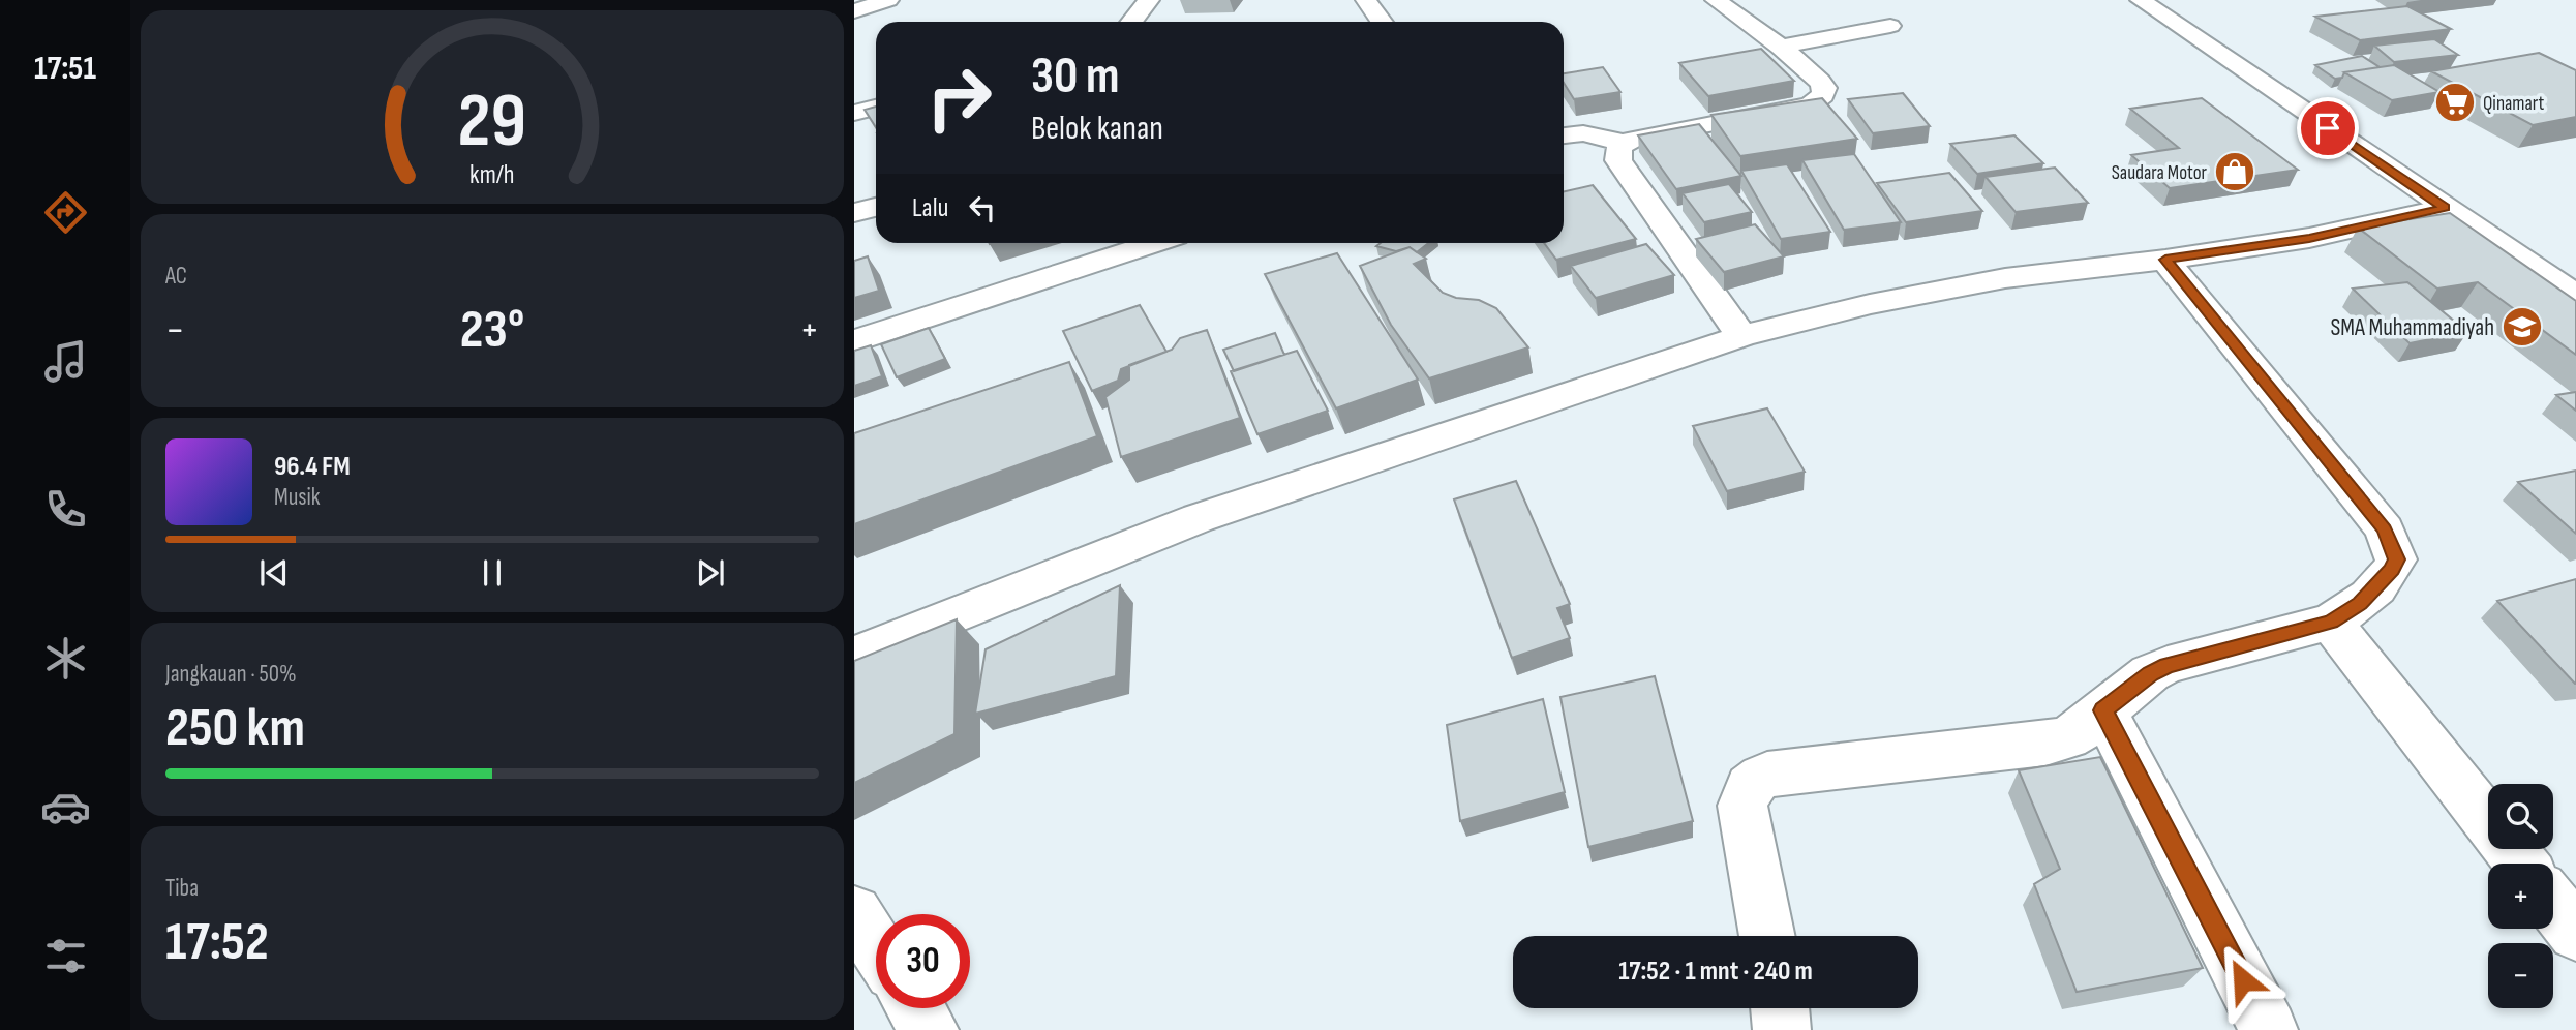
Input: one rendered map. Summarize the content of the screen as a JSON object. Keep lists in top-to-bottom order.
{
  "places": {
    "supermarket": ["Qinamart"],
    "shop": ["Saudara Motor"],
    "school or university": ["SMA Muhammadiyah"]
  },
  "page": {
    "tabs": "17:51",
    "turn": ["30 m", "Belok kanan"],
    "then": "Lalu",
    "tile": [
      "AC",
      ["Jangkauan · 50%", "250 km"],
      ["Tiba", "17:52"]
    ],
    "heat": ["−", "23°", "+"],
    "song": ["96.4 FM", "Musik"],
    "map_buttons": ["+", "−"],
    "limit": "30",
    "trip": "17:52 · 1 mnt · 240 m",
    "gauge": ["29", "km/h"]
  }
}
